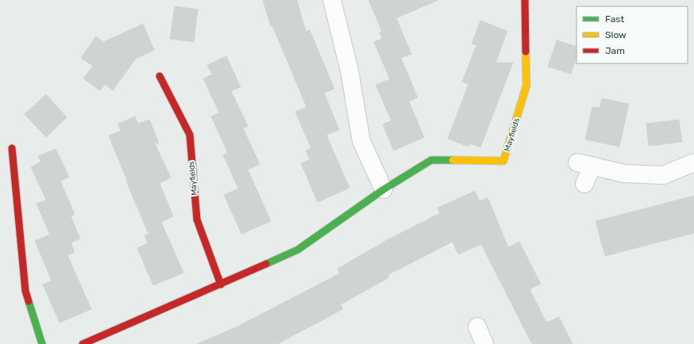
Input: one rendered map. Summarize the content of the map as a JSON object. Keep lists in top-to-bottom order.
{
  "streets": {
    "street": ["Mayfields"]
  },
  "legend": ["Fast", "Slow", "Jam"]
}
